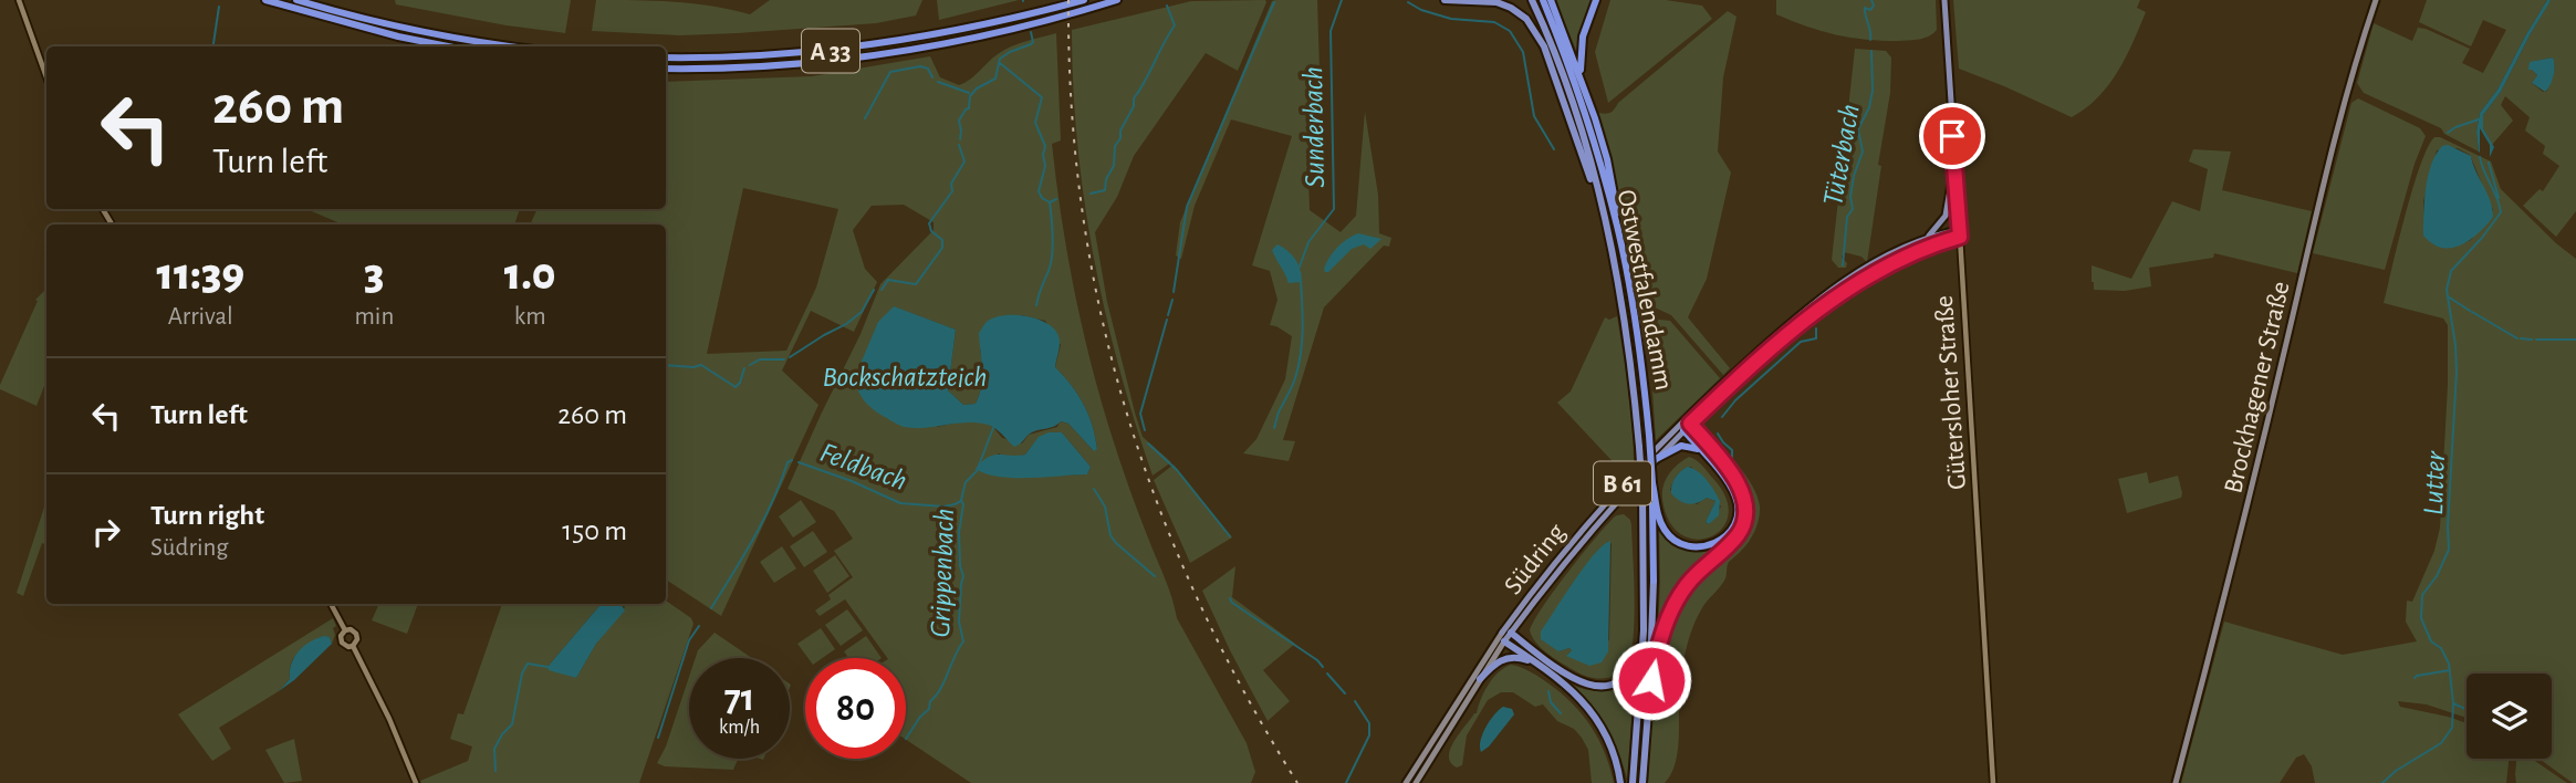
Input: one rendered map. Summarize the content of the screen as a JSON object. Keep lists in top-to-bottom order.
{
  "streets": {
    "highway": ["A 33", "Ostwestfalendamm", "B 61"],
    "main road": ["Brockhagener Straße", "Gütersloher Straße", "Südring"]
  },
  "crossings": [
    ["Ostwestfalendamm", "B 61"],
    ["Gütersloher Straße", "B 61"],
    ["Gütersloher Straße", "Südring"],
    ["B 61", "Südring"]
  ],
  "water": [
    "Sunderbach",
    "Tüterbach",
    "Bockschatzteich",
    "Feldbach",
    "Lutter",
    "Grippenbach"
  ],
  "page": {
    "turn": ["260 m", "Turn left"],
    "eta": [
      "11:39",
      "Arrival",
      "3",
      "min",
      "1.0",
      "km"
    ],
    "list": [
      {
        "name": "Turn left",
        "value": "260 m"
      },
      {
        "name": "Turn right",
        "note": "Südring",
        "value": "150 m"
      }
    ],
    "speed": "71 km/h",
    "limit": "80"
  }
}
